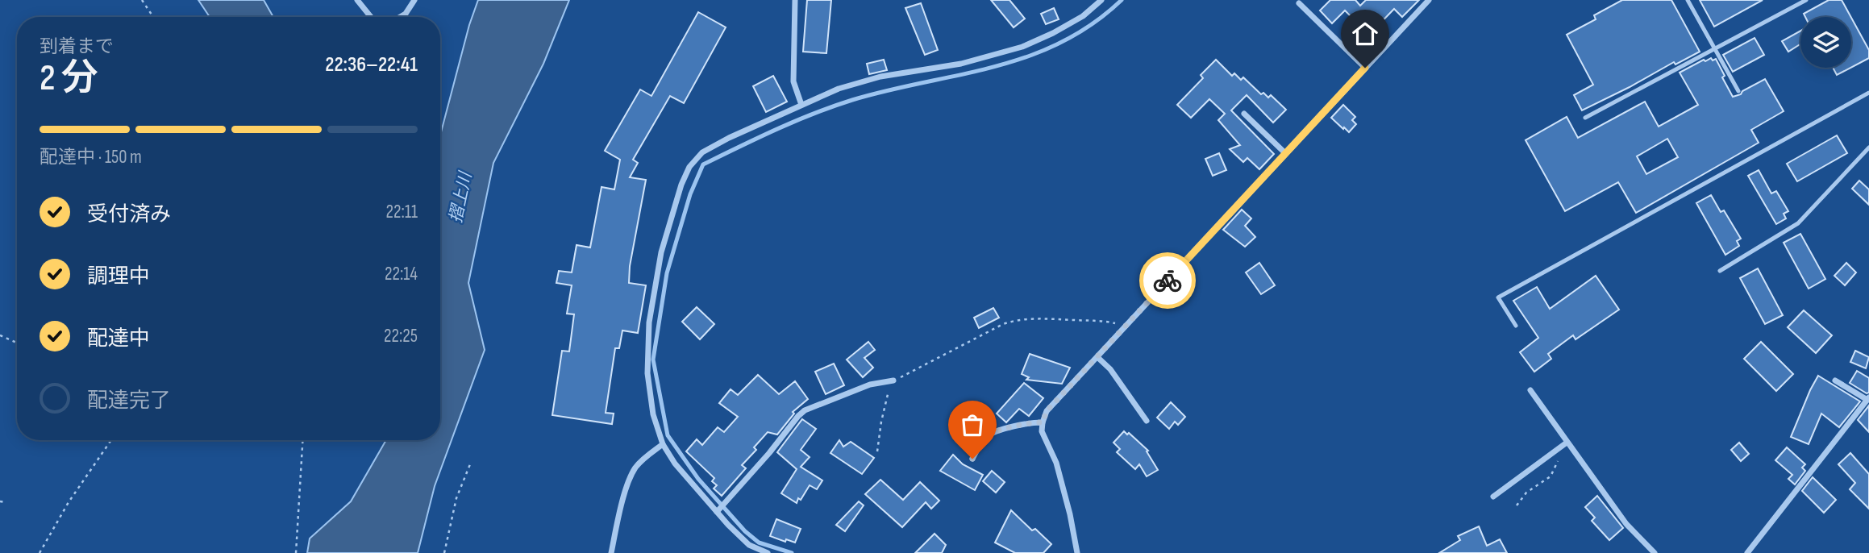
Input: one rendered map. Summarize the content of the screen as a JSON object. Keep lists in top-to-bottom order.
{
  "water": ["摺上川"],
  "page": {
    "heading": ["2 分", "到着まで", "22:36–22:41"],
    "bar": "配達中 · 150 m",
    "list": [
      ["受付済み", "22:11"],
      ["調理中", "22:14"],
      ["配達中", "22:25"],
      "配達完了"
    ]
  }
}
